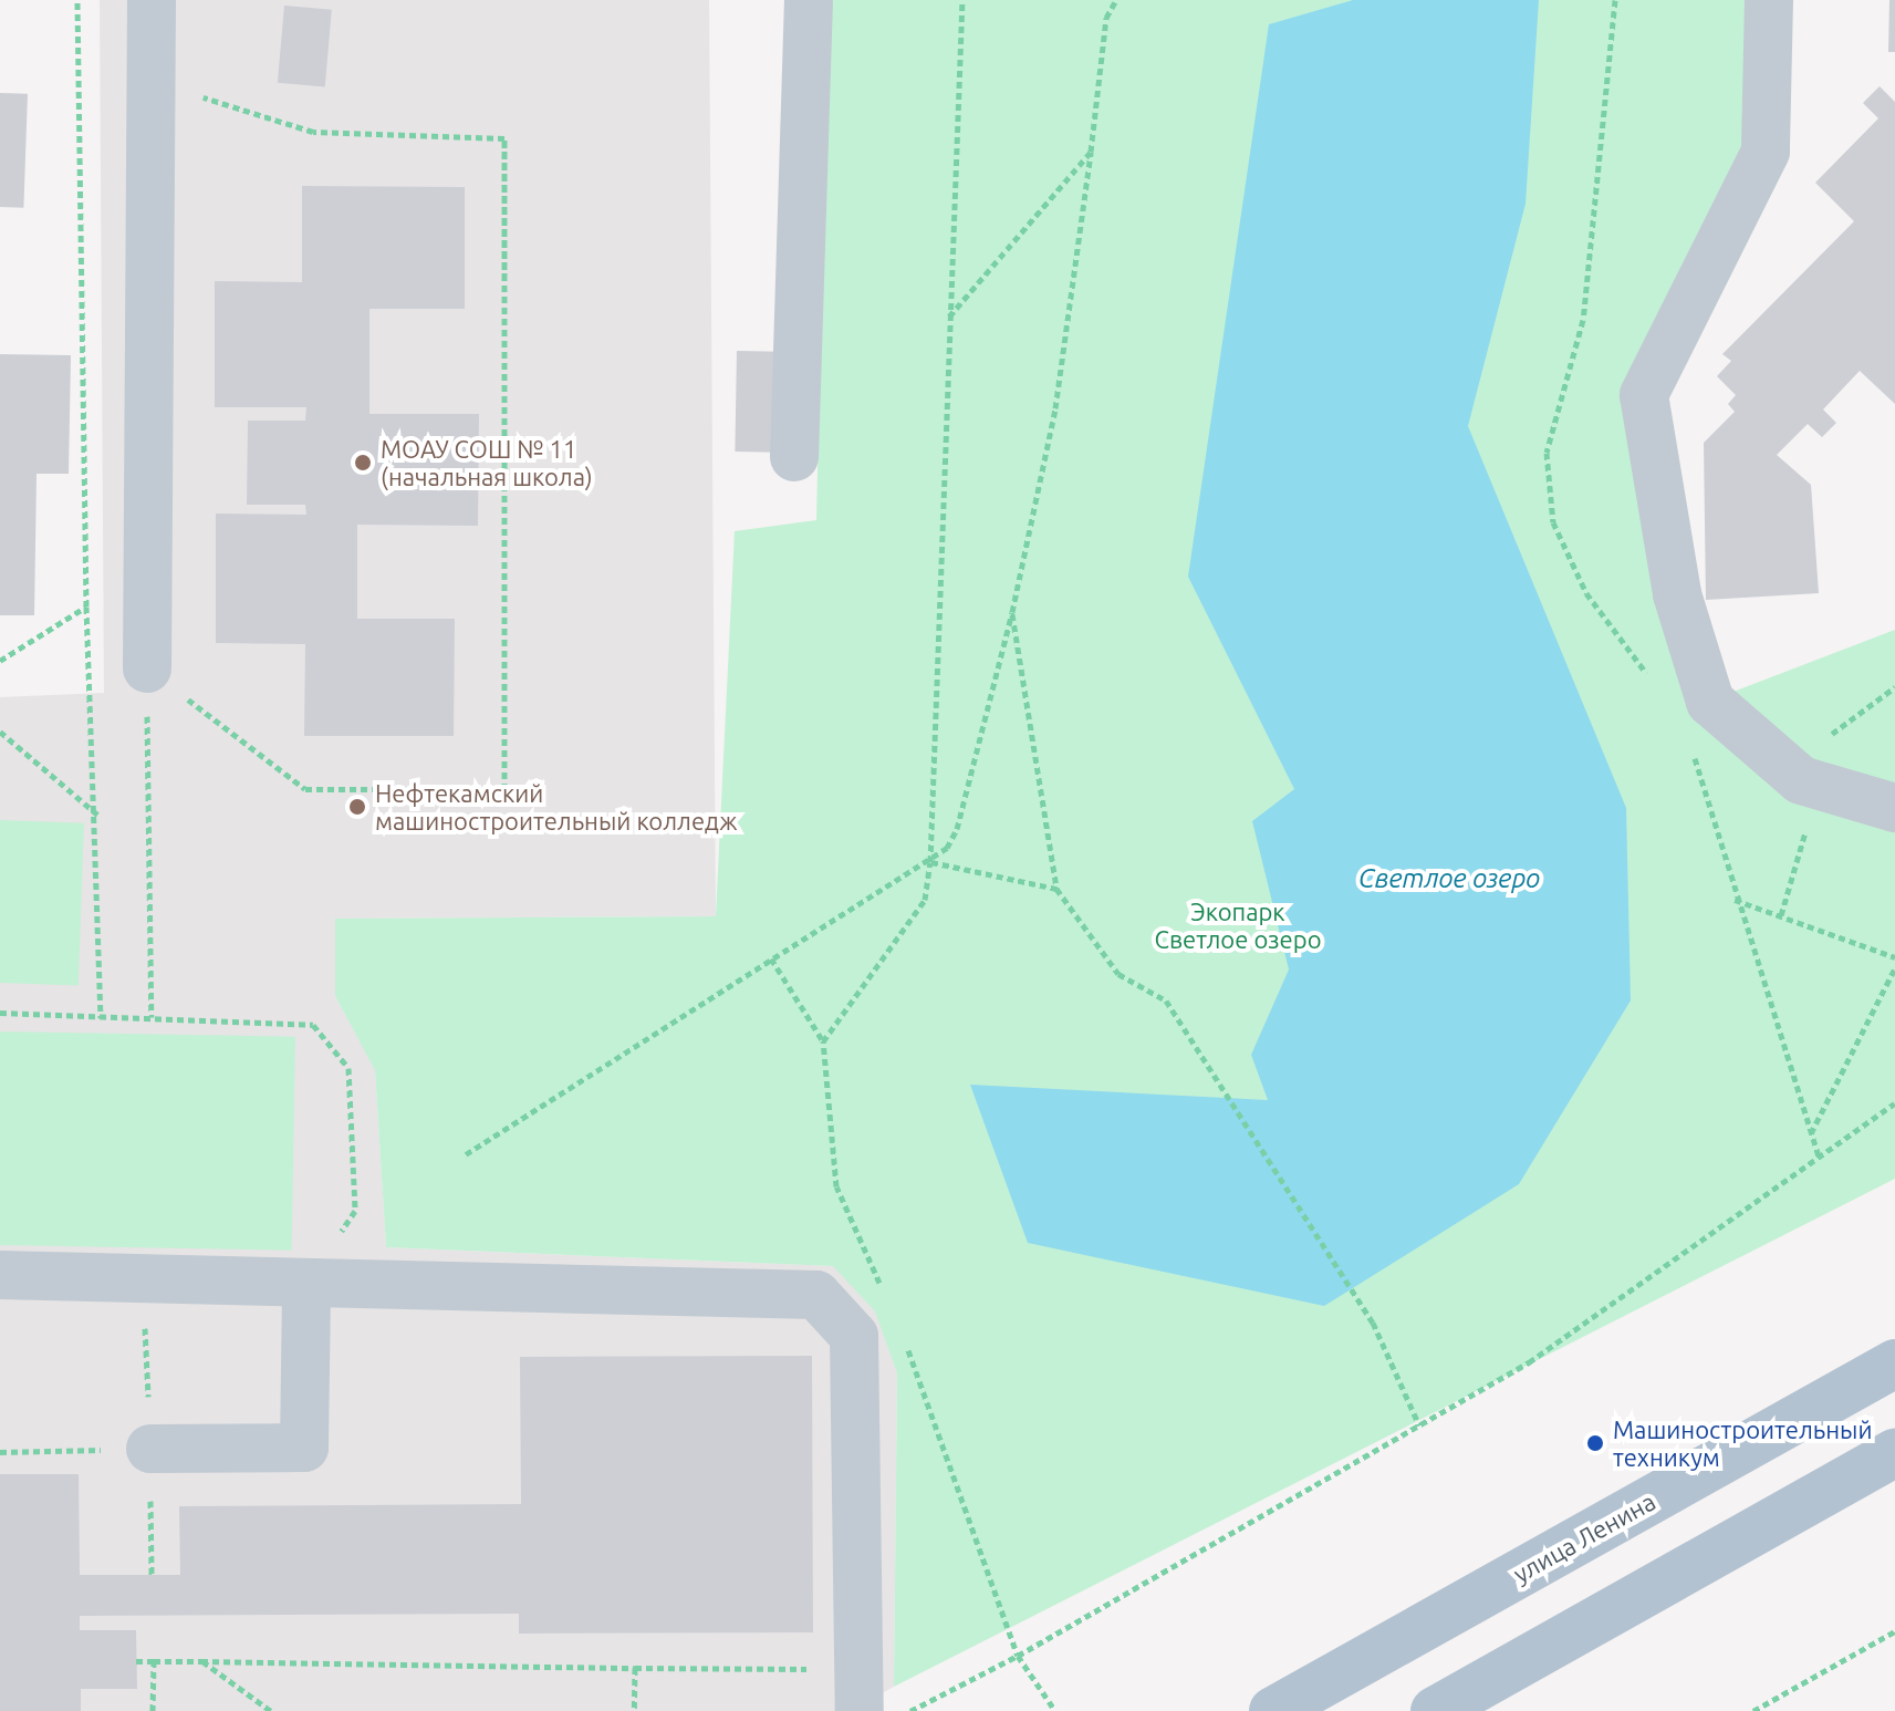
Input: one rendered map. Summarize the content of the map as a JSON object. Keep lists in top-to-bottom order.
{
  "streets": {
    "main road": ["улица Ленина"]
  },
  "water": ["Светлое озеро"],
  "parks": ["Экопарк Светлое озеро"],
  "places": ["МОАУ СОШ № 11 (начальная школа)", "Нефтекамский машиностроительный колледж", "Машиностроительный техникум"]
}
